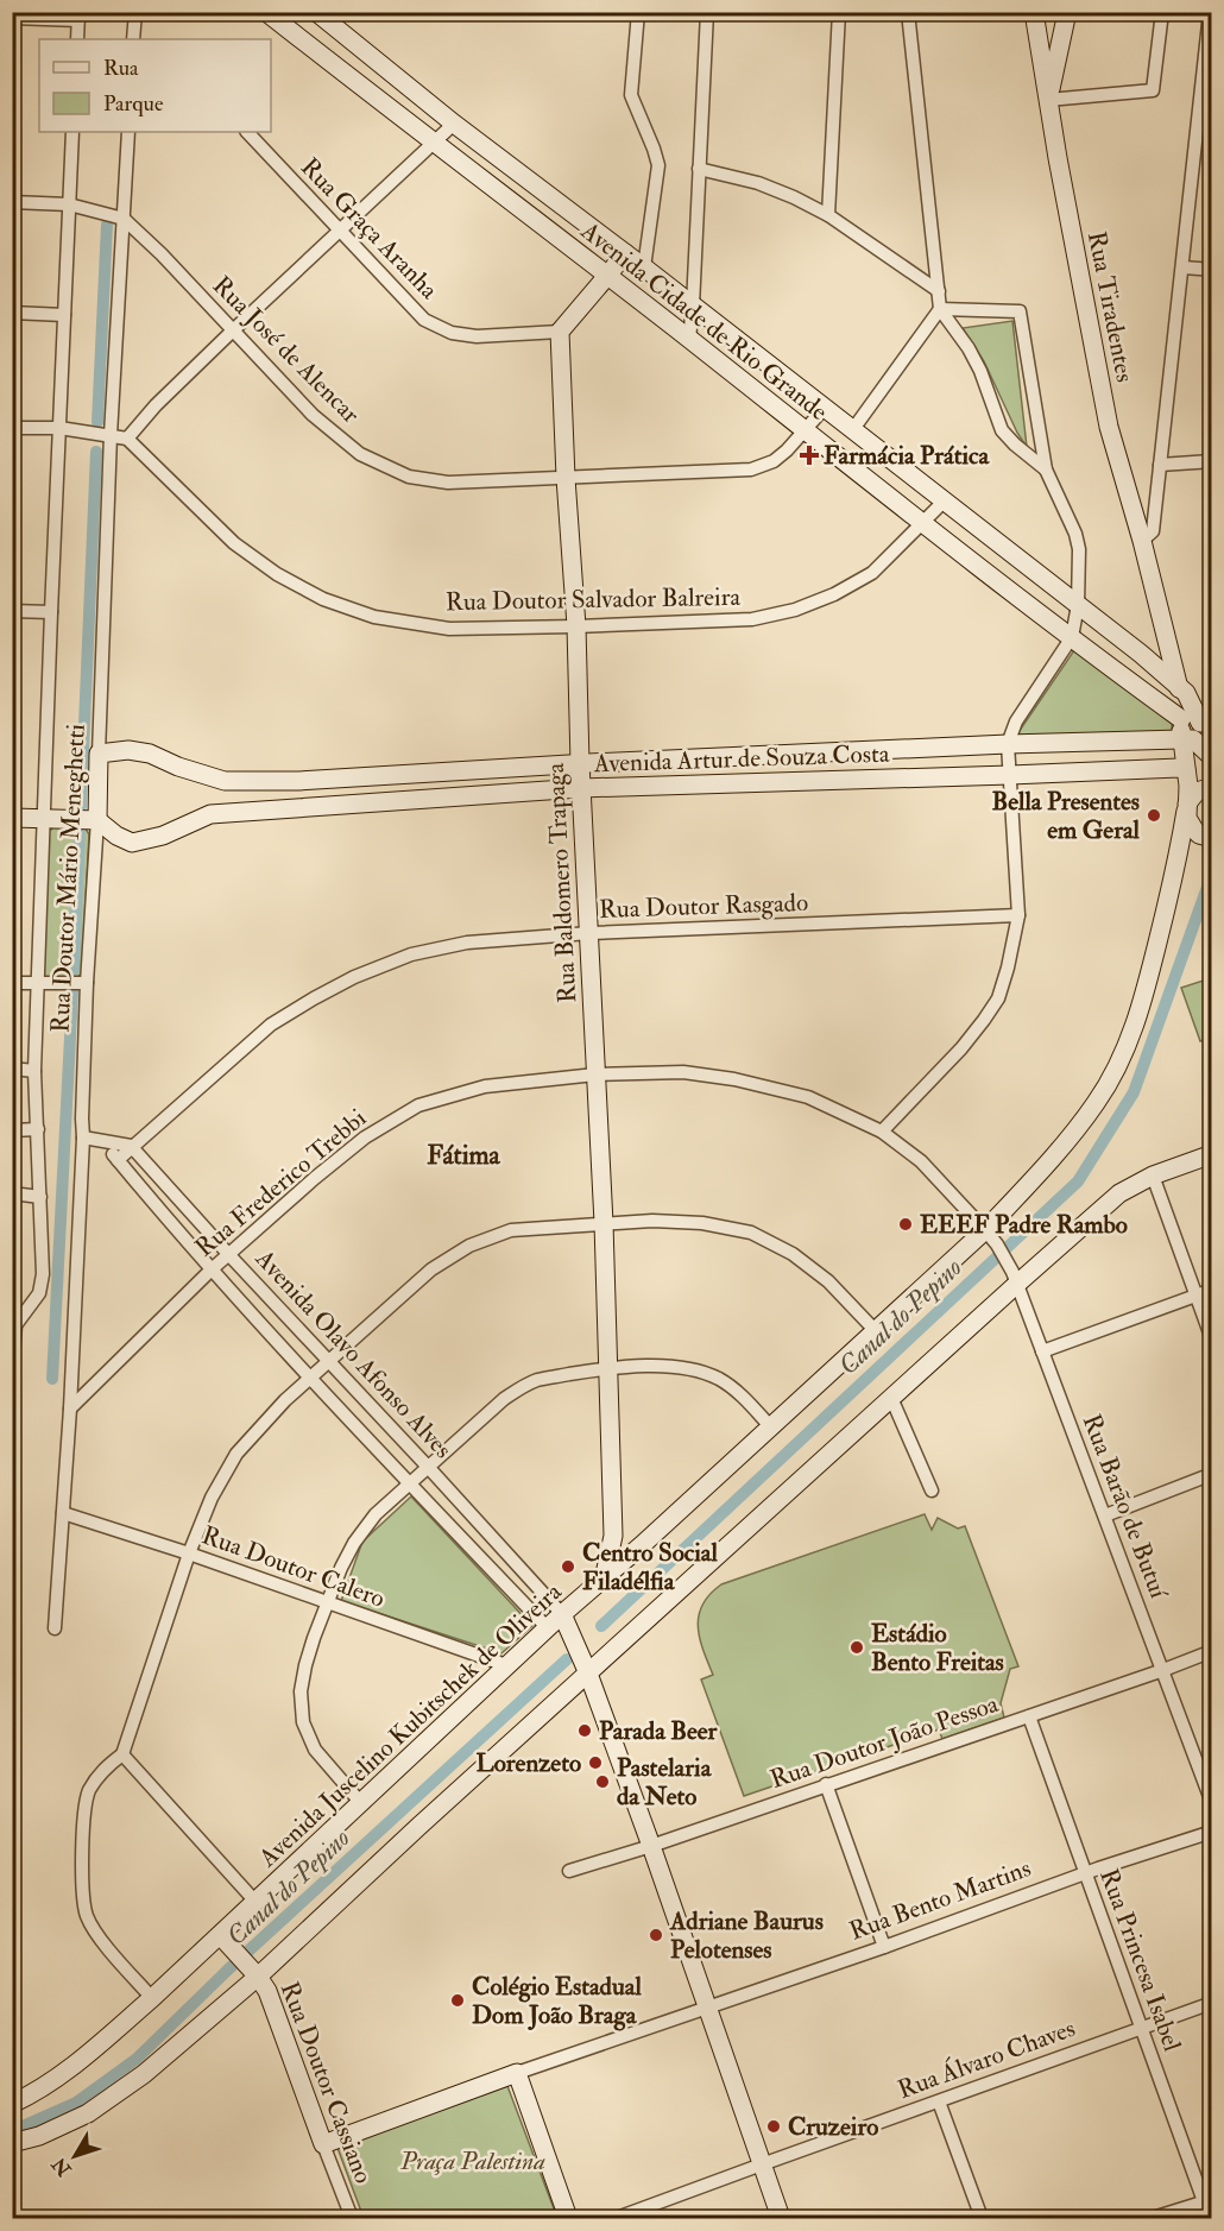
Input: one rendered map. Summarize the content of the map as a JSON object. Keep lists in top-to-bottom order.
{
  "streets": {
    "street": [
      "Rua Graça Aranha",
      "Rua Tiradentes",
      "Avenida Cidade de Rio Grande",
      "Rua José de Alencar",
      "Rua Doutor Salvador Balreira",
      "Avenida Artur de Souza Costa",
      "Rua Doutor Mário Meneghetti",
      "Rua Baldomero Trapaga",
      "Rua Doutor Rasgado",
      "Rua Frederico Trebbi",
      "Avenida Olavo Afonso Alves",
      "Rua Barão de Butuí",
      "Rua Doutor Calero",
      "Avenida Juscelino Kubitschek de Oliveira",
      "Rua Doutor João Pessoa",
      "Rua Bento Martins",
      "Rua Princesa Isabel",
      "Rua Álvaro Chaves",
      "Rua Doutor Cassiano"
    ]
  },
  "crossings": [
    ["Rua Graça Aranha", "Rua Baldomero Trapaga"],
    ["Rua Tiradentes", "Avenida Cidade de Rio Grande"],
    ["Rua Tiradentes", "Avenida Artur de Souza Costa"],
    ["Rua Tiradentes", "Avenida Juscelino Kubitschek de Oliveira"],
    ["Avenida Cidade de Rio Grande", "Rua José de Alencar"],
    ["Avenida Cidade de Rio Grande", "Rua Doutor Salvador Balreira"],
    ["Rua José de Alencar", "Rua Doutor Mário Meneghetti"],
    ["Rua José de Alencar", "Rua Baldomero Trapaga"],
    ["Rua Doutor Salvador Balreira", "Rua Baldomero Trapaga"],
    ["Avenida Artur de Souza Costa", "Rua Doutor Mário Meneghetti"],
    ["Avenida Artur de Souza Costa", "Rua Baldomero Trapaga"],
    ["Rua Doutor Mário Meneghetti", "Rua Frederico Trebbi"],
    ["Rua Doutor Mário Meneghetti", "Rua Doutor Calero"],
    ["Rua Baldomero Trapaga", "Rua Doutor Rasgado"],
    ["Rua Baldomero Trapaga", "Rua Frederico Trebbi"],
    ["Rua Baldomero Trapaga", "Avenida Juscelino Kubitschek de Oliveira"],
    ["Rua Doutor Rasgado", "Avenida Olavo Afonso Alves"],
    ["Rua Frederico Trebbi", "Avenida Olavo Afonso Alves"],
    ["Rua Frederico Trebbi", "Rua Barão de Butuí"],
    ["Rua Frederico Trebbi", "Avenida Juscelino Kubitschek de Oliveira"],
    ["Avenida Olavo Afonso Alves", "Avenida Juscelino Kubitschek de Oliveira"],
    ["Rua Barão de Butuí", "Avenida Juscelino Kubitschek de Oliveira"],
    ["Rua Barão de Butuí", "Rua Doutor João Pessoa"],
    ["Rua Doutor Calero", "Avenida Juscelino Kubitschek de Oliveira"],
    ["Avenida Juscelino Kubitschek de Oliveira", "Rua Doutor Cassiano"],
    ["Rua Doutor João Pessoa", "Rua Princesa Isabel"],
    ["Rua Bento Martins", "Rua Princesa Isabel"],
    ["Rua Bento Martins", "Rua Doutor Cassiano"],
    ["Rua Princesa Isabel", "Rua Álvaro Chaves"]
  ],
  "districts": ["Fátima"],
  "water": ["Canal do Pepino"],
  "parks": ["Praça Palestina"],
  "places": {
    "health": ["Farmácia Prática"],
    "other": [
      "Bella Presentes em Geral",
      "EEEF Padre Rambo",
      "Centro Social Filadélfia",
      "Estádio Bento Freitas",
      "Parada Beer",
      "Lorenzeto",
      "Pastelaria da Neto",
      "Adriane Baurus Pelotenses",
      "Colégio Estadual Dom João Braga",
      "Cruzeiro"
    ]
  },
  "legend": ["Rua", "Parque"],
  "north": "bottom left"
}
